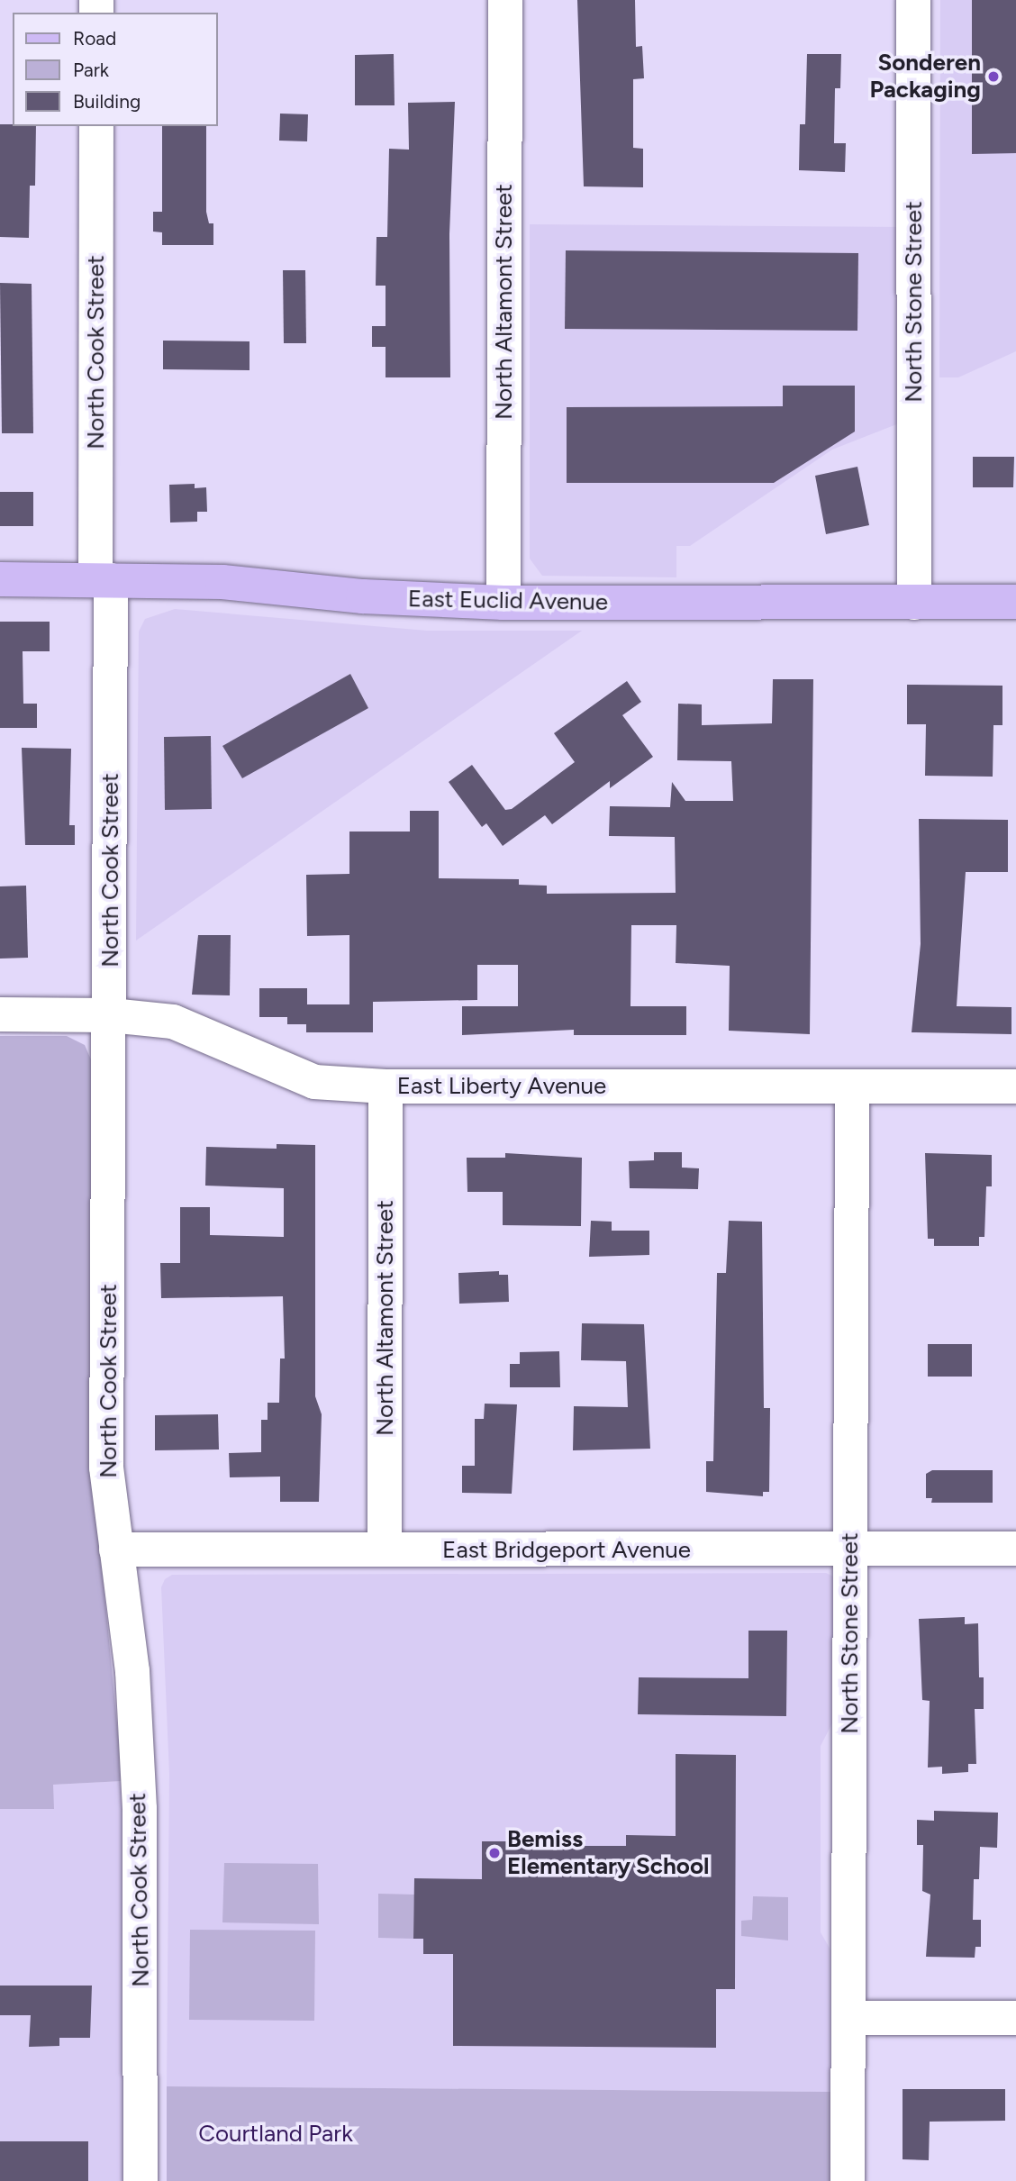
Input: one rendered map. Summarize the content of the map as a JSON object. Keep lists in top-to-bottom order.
{
  "streets": {
    "main road": ["East Euclid Avenue"],
    "street": [
      "North Altamont Street",
      "North Stone Street",
      "North Cook Street",
      "East Liberty Avenue",
      "East Bridgeport Avenue"
    ]
  },
  "crossings": [
    ["North Altamont Street", "East Euclid Avenue"],
    ["North Altamont Street", "East Liberty Avenue"],
    ["North Altamont Street", "East Bridgeport Avenue"],
    ["North Stone Street", "East Euclid Avenue"],
    ["North Stone Street", "East Liberty Avenue"],
    ["North Stone Street", "East Bridgeport Avenue"],
    ["North Cook Street", "East Euclid Avenue"],
    ["North Cook Street", "East Liberty Avenue"],
    ["North Cook Street", "East Bridgeport Avenue"]
  ],
  "parks": ["Courtland Park"],
  "places": ["Sonderen Packaging", "Bemiss Elementary School"],
  "legend": ["Road", "Park", "Building"]
}
